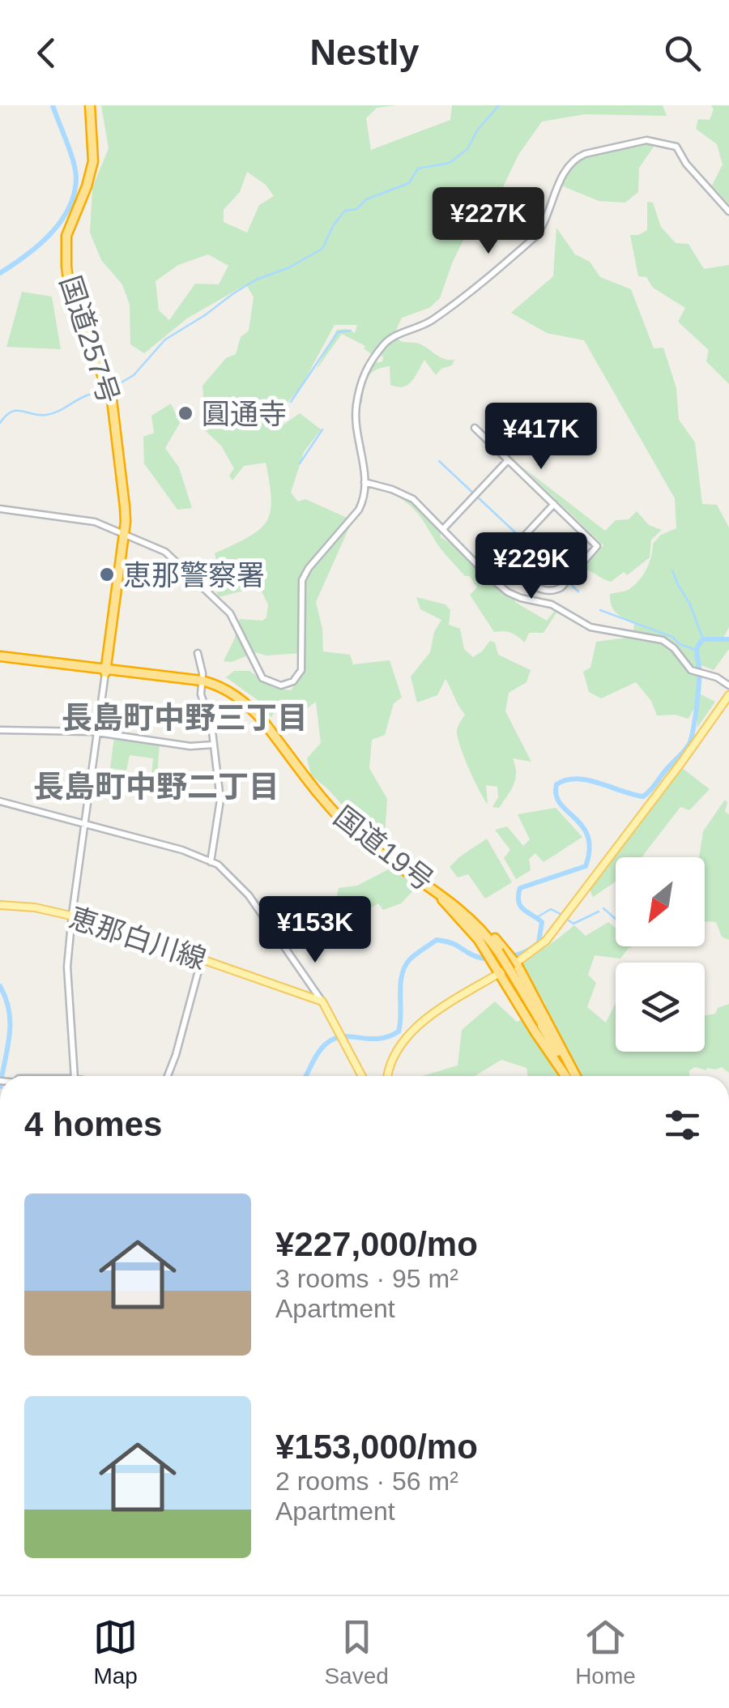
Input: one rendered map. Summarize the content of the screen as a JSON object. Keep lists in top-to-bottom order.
{
  "streets": {
    "highway": ["国道257号", "国道19号"],
    "main road": ["恵那白川線"]
  },
  "crossings": [
    ["国道257号", "国道19号"]
  ],
  "districts": ["長島町中野三丁目", "長島町中野二丁目"],
  "places": ["圓通寺", "恵那警察署"],
  "north": "bottom left",
  "page": {
    "header": "Nestly",
    "price": [
      "¥227K",
      "¥417K",
      "¥229K",
      "¥153K"
    ],
    "heading": "4 homes",
    "list": [
      {
        "name": "¥227,000/mo",
        "note": "3 rooms · 95 m² · Apartment"
      },
      {
        "name": "¥153,000/mo",
        "note": "2 rooms · 56 m² · Apartment"
      }
    ],
    "tabs": ["Map", "Saved", "Home"]
  }
}
